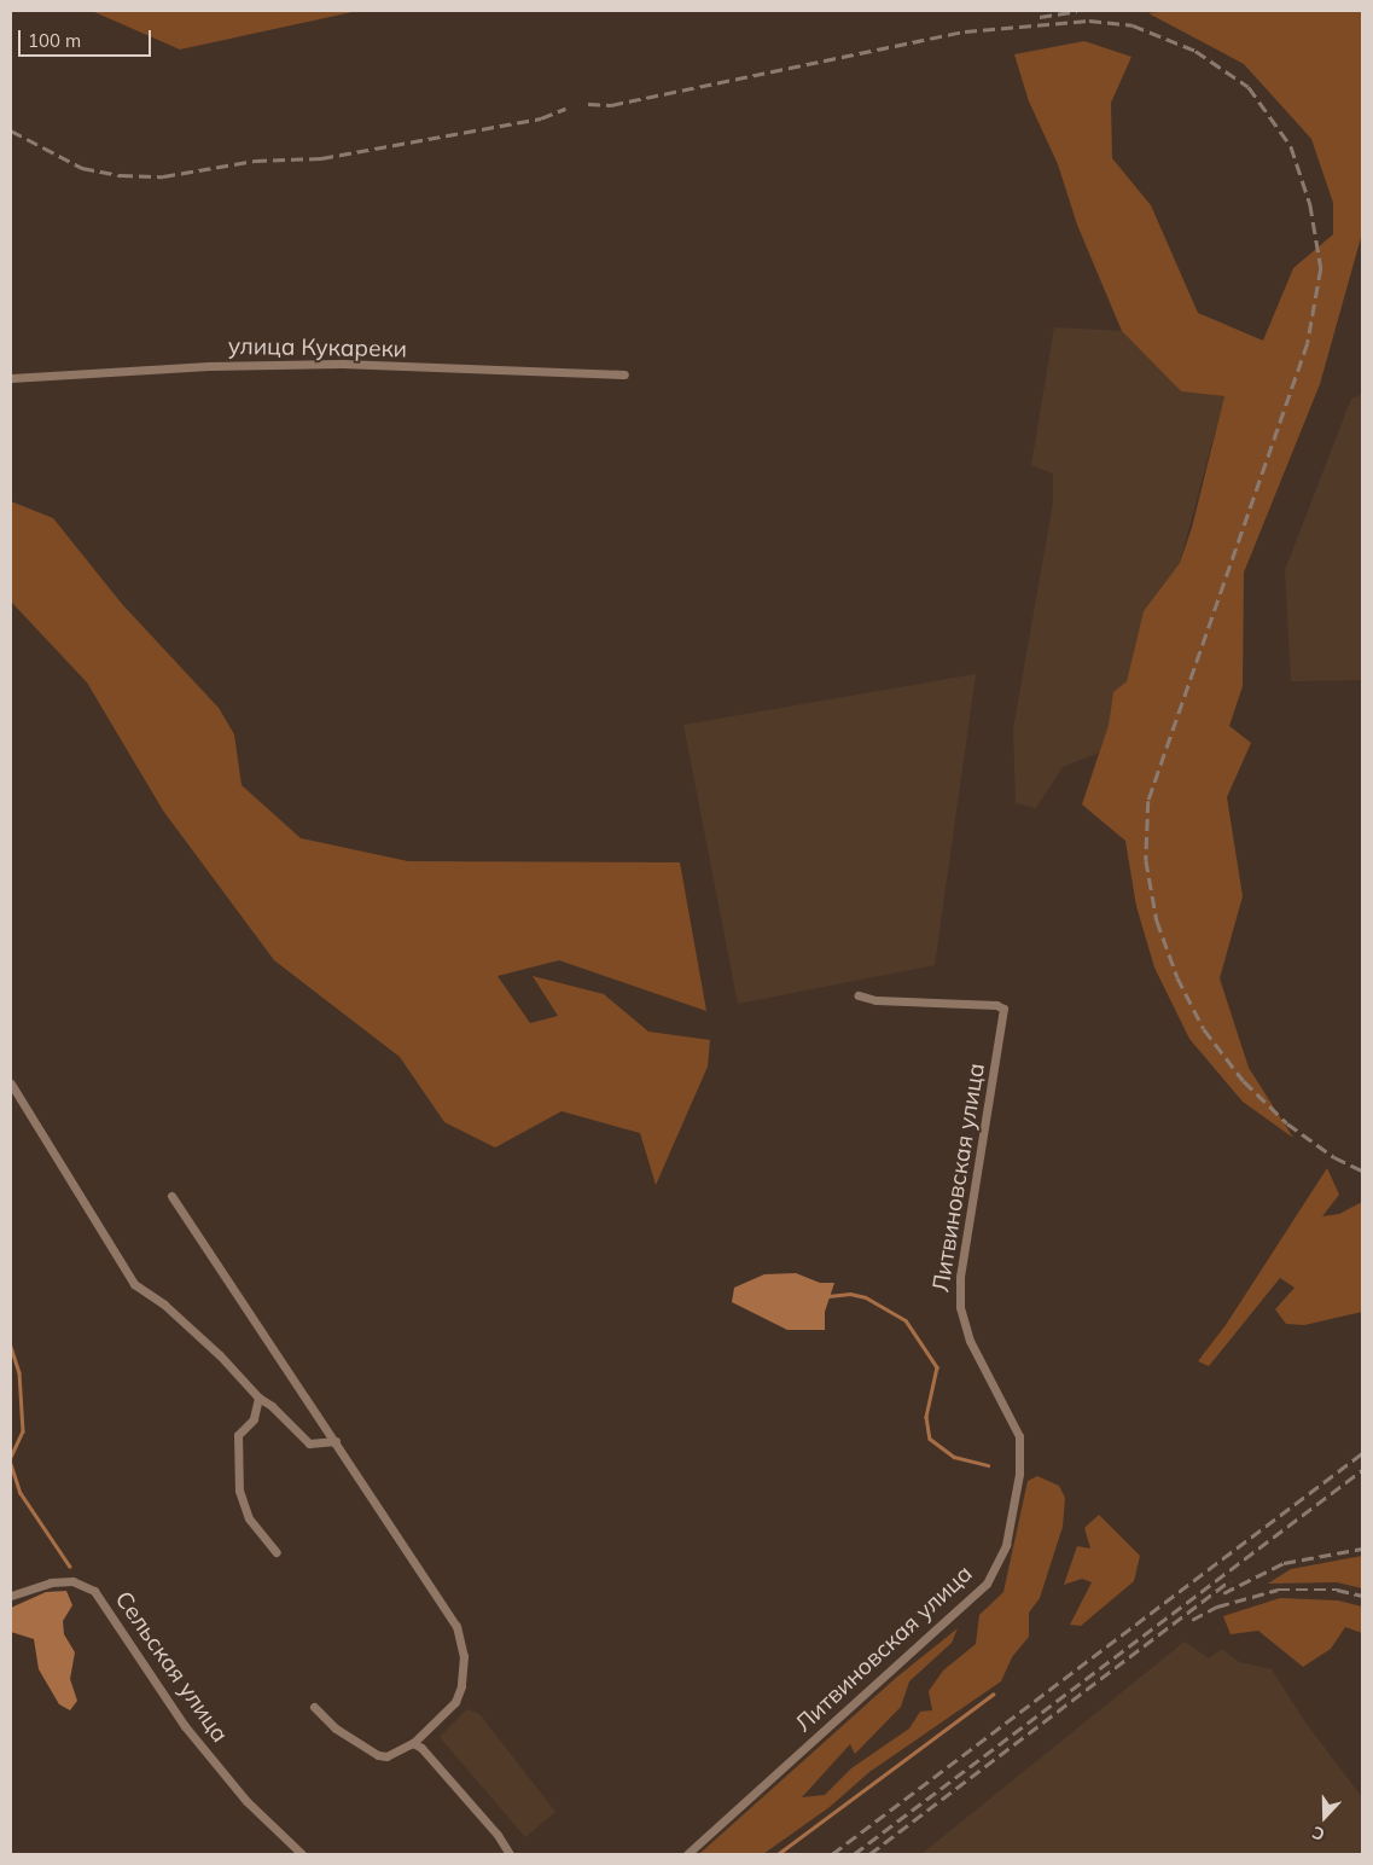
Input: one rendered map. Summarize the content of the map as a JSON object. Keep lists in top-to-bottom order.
{
  "streets": {
    "street": ["улица Кукареки", "Литвиновская улица", "Сельская улица"]
  },
  "scale_bar": "100 m",
  "north": "bottom"
}
